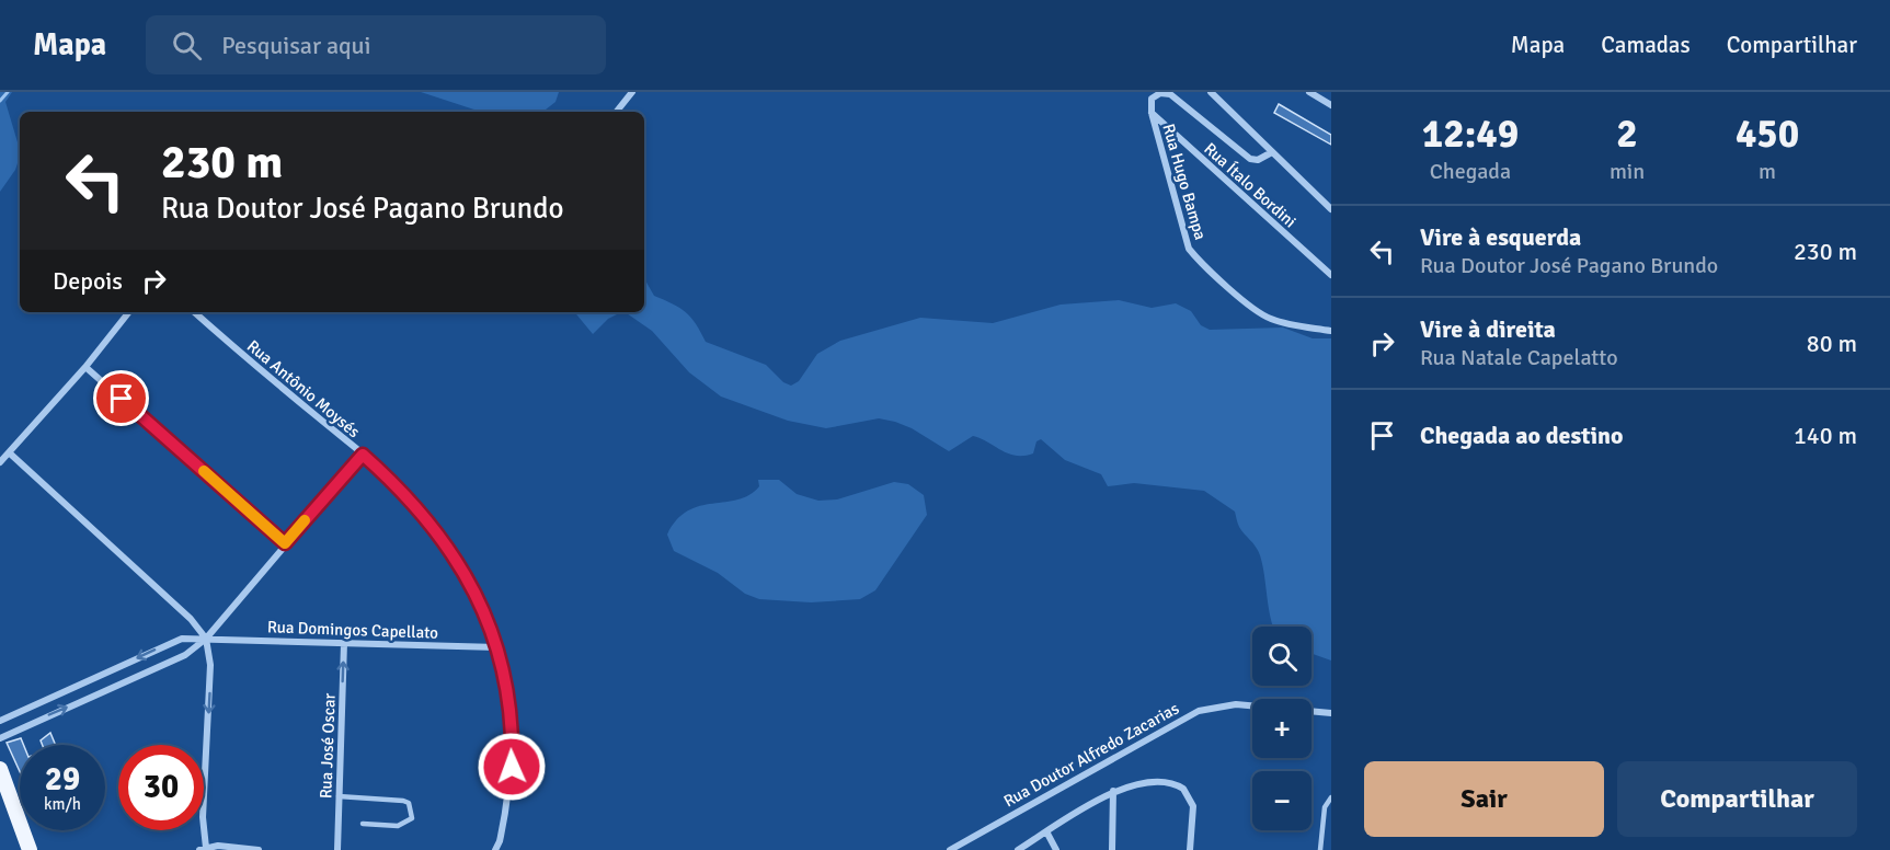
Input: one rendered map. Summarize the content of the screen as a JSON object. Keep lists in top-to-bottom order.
{
  "streets": {
    "street": [
      "Rua Hugo Bampa",
      "Rua Ítalo Bordini",
      "Rua Antônio Moysés",
      "Rua Domingos Capellato",
      "Rua José Oscar",
      "Rua Doutor Alfredo Zacarias"
    ]
  },
  "crossings": [
    ["Rua Hugo Bampa", "Rua Ítalo Bordini"],
    ["Rua Antônio Moysés", "Rua Domingos Capellato"],
    ["Rua Domingos Capellato", "Rua José Oscar"]
  ],
  "one_way": ["Rua José Oscar"],
  "page": {
    "header": "Mapa",
    "search": "Pesquisar aqui",
    "nav": ["Mapa", "Camadas", "Compartilhar"],
    "eta": [
      "12:49",
      "Chegada",
      "2",
      "min",
      "450",
      "m"
    ],
    "turn": ["230 m", "Rua Doutor José Pagano Brundo"],
    "list": [
      {
        "name": "Vire à esquerda",
        "note": "Rua Doutor José Pagano Brundo",
        "value": "230 m"
      },
      {
        "name": "Vire à direita",
        "note": "Rua Natale Capelatto",
        "value": "80 m"
      },
      {
        "name": "Chegada ao destino",
        "value": "140 m"
      }
    ],
    "then": "Depois",
    "map_buttons": ["+", "−"],
    "speed": "29 km/h",
    "limit": "30",
    "buttons": ["Sair", "Compartilhar"]
  }
}
